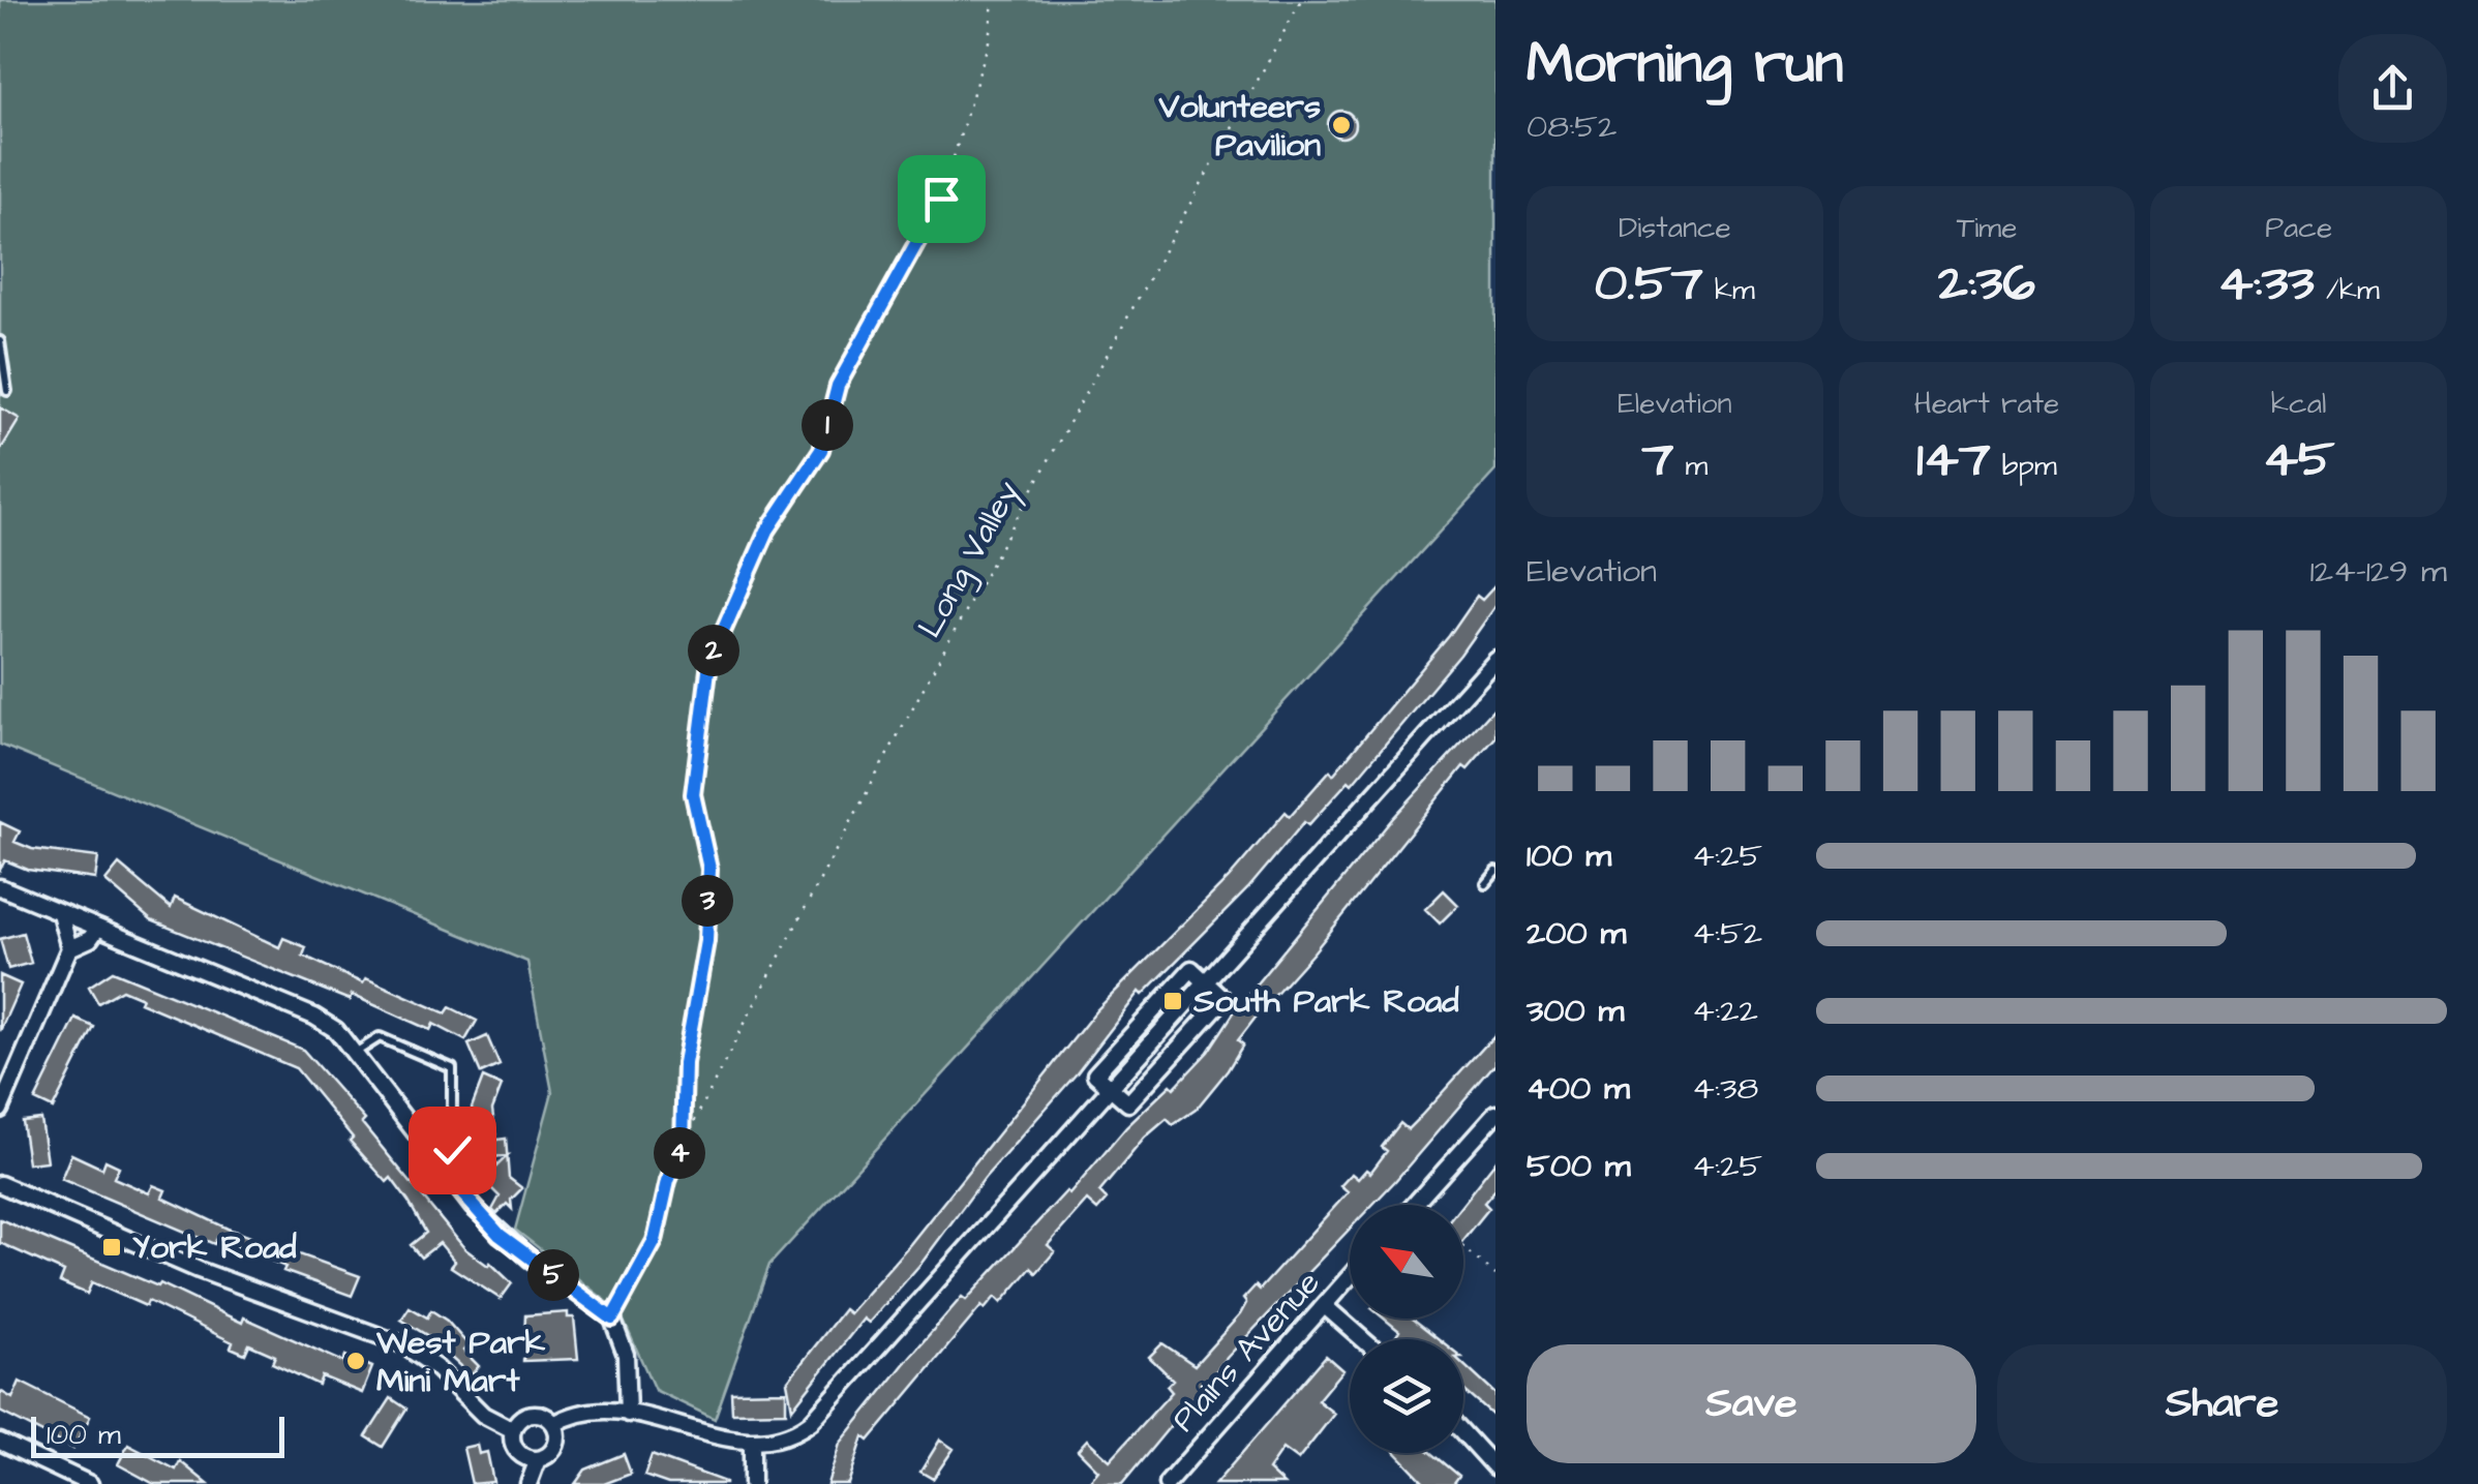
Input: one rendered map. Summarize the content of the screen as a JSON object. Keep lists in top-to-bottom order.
{
  "streets": {
    "street": ["Plains Avenue"],
    "path": ["Long Valley"]
  },
  "places": {
    "other": ["Volunteers Pavilion", "West Park Mini Mart"],
    "transit": ["South Park Road", "York Road"]
  },
  "scale_bar": "100 m",
  "north": "top left",
  "page": {
    "heading": ["Morning run", "08:52"],
    "stats": [
      ["Distance", "0.57 km"],
      ["Time", "2:36"],
      ["Pace", "4:33 /km"],
      ["Elevation", "7 m"],
      ["Heart rate", "147 bpm"],
      ["kcal", "45"]
    ],
    "pins": [
      "1",
      "2",
      "3",
      "4",
      "5"
    ],
    "chart": ["Elevation", "124–129 m"],
    "list": [
      {
        "name": "100 m",
        "note": "4:25"
      },
      {
        "name": "200 m",
        "note": "4:52"
      },
      {
        "name": "300 m",
        "note": "4:22"
      },
      {
        "name": "400 m",
        "note": "4:38"
      },
      {
        "name": "500 m",
        "note": "4:25"
      }
    ],
    "buttons": ["Save", "Share"],
    "scale": "100 m"
  }
}
